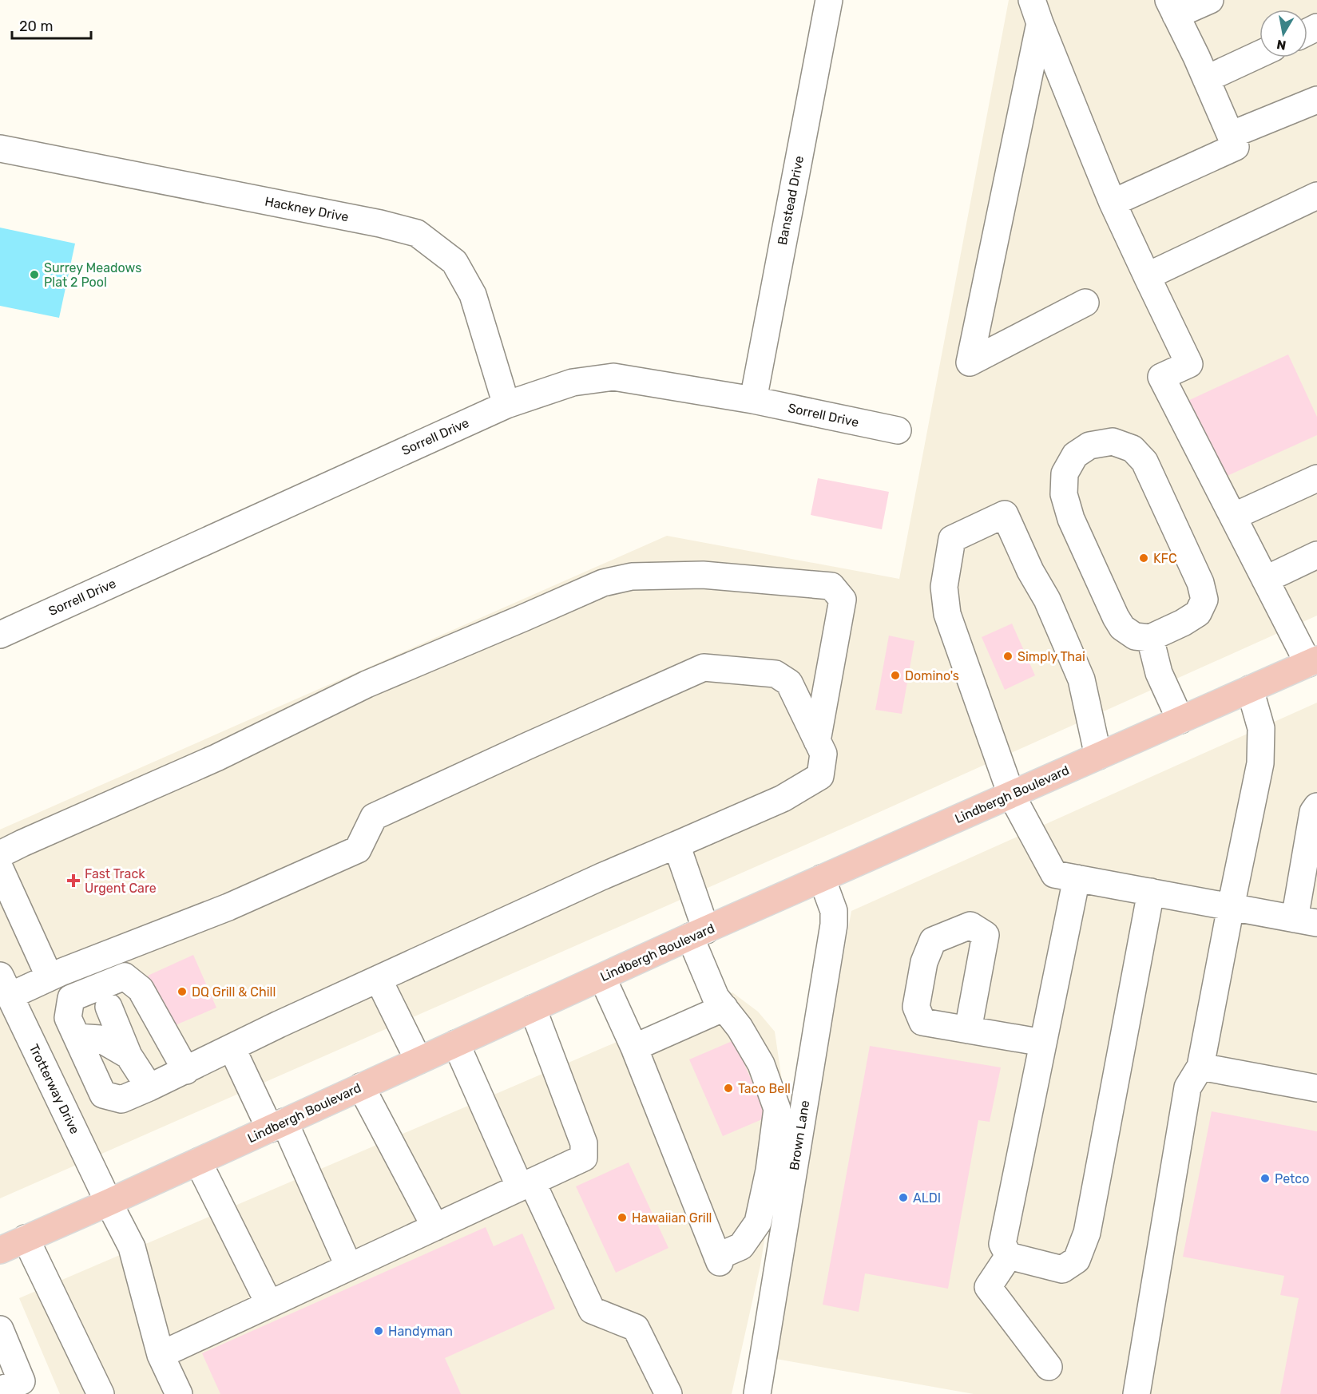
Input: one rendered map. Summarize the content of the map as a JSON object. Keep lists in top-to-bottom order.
{
  "streets": {
    "main road": ["Lindbergh Boulevard"],
    "street": [
      "Banstead Drive",
      "Hackney Drive",
      "Sorrell Drive",
      "Trotterway Drive",
      "Brown Lane"
    ]
  },
  "crossings": [
    ["Banstead Drive", "Sorrell Drive"],
    ["Hackney Drive", "Sorrell Drive"],
    ["Lindbergh Boulevard", "Trotterway Drive"],
    ["Lindbergh Boulevard", "Brown Lane"]
  ],
  "places": {
    "other": [
      "Surrey Meadows Plat 2 Pool",
      "KFC",
      "Simply Thai",
      "Domino's",
      "DQ Grill & Chill",
      "Taco Bell",
      "Petco",
      "ALDI",
      "Hawaiian Grill",
      "Handyman"
    ],
    "health": ["Fast Track Urgent Care"]
  },
  "scale_bar": "20 m",
  "north": "bottom"
}
